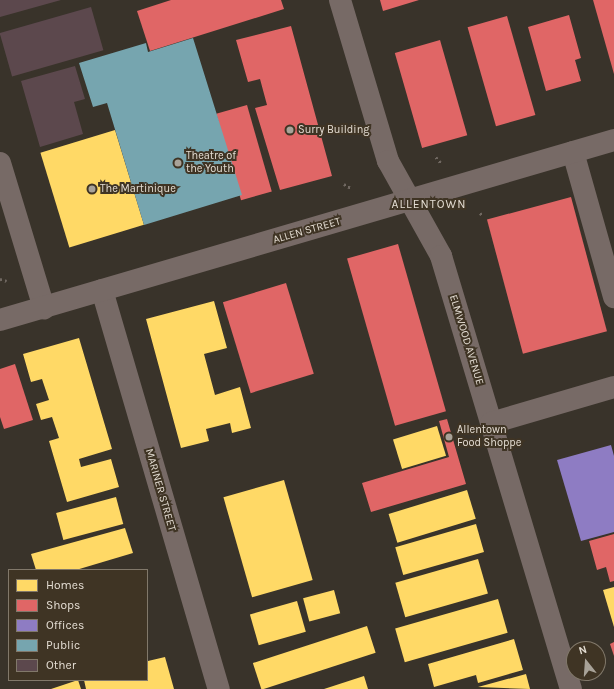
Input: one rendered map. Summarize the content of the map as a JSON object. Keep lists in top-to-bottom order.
{
  "streets": {
    "street": ["ALLEN STREET", "ELMWOOD AVENUE", "MARINER STREET"]
  },
  "crossings": [
    ["ALLEN STREET", "ELMWOOD AVENUE"],
    ["ALLEN STREET", "MARINER STREET"]
  ],
  "districts": ["ALLENTOWN"],
  "places": [
    "Surry Building",
    "Theatre of the Youth",
    "The Martinique",
    "Allentown Food Shoppe"
  ],
  "legend": [
    "Homes",
    "Shops",
    "Offices",
    "Public",
    "Other"
  ],
  "north": "top"
}
